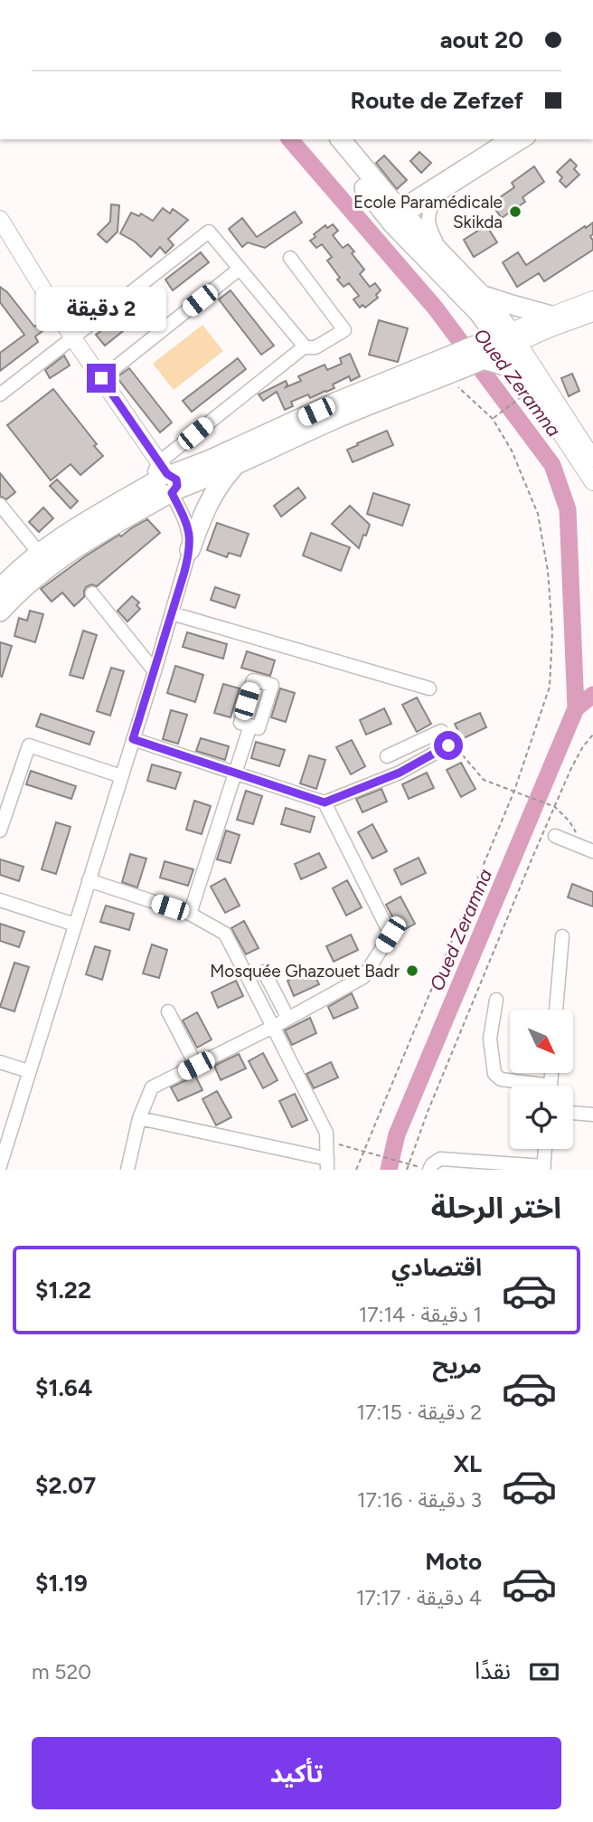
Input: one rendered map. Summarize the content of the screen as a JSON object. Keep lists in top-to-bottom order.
{
  "water": ["Oued Zeramna"],
  "places": ["Ecole Paramédicale Skikda", "Mosquée Ghazouet Badr"],
  "north": "bottom right",
  "page": {
    "banner": ["20 aout", "Route de Zefzef"],
    "bubble": "2 دقيقة",
    "heading": "اختر الرحلة",
    "list": [
      {
        "name": "اقتصادي",
        "note": "1 دقيقة · 17:14",
        "value": "$1.22"
      },
      {
        "name": "مريح",
        "note": "2 دقيقة · 17:15",
        "value": "$1.64"
      },
      {
        "name": "XL",
        "note": "3 دقيقة · 17:16",
        "value": "$2.07"
      },
      {
        "name": "Moto",
        "note": "4 دقيقة · 17:17",
        "value": "$1.19"
      }
    ],
    "pay": ["نقدًا", "520 m"],
    "buttons": "تأكيد"
  }
}
